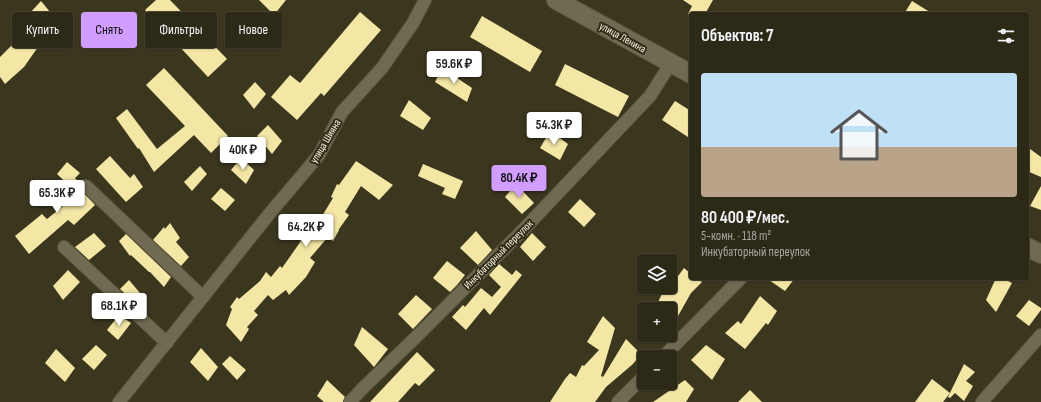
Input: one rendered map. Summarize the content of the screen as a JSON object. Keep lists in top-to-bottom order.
{
  "streets": {
    "main road": ["улица Ленина"],
    "street": ["улица Шияна", "Инкубаторный переулок"]
  },
  "crossings": [
    ["улица Ленина", "Инкубаторный переулок"]
  ],
  "page": {
    "chip": [
      "Купить",
      "Снять",
      "Фильтры",
      "Новое"
    ],
    "heading": "Объектов: 7",
    "price": [
      "59.6K ₽",
      "54.3K ₽",
      "40K ₽",
      "80.4K ₽",
      "65.3K ₽",
      "64.2K ₽",
      "68.1K ₽"
    ],
    "list": [
      {
        "name": "80 400 ₽/мес.",
        "note": "5-комн. · 118 m² · Инкубаторный переулок"
      }
    ],
    "map_buttons": ["+", "−"]
  }
}
